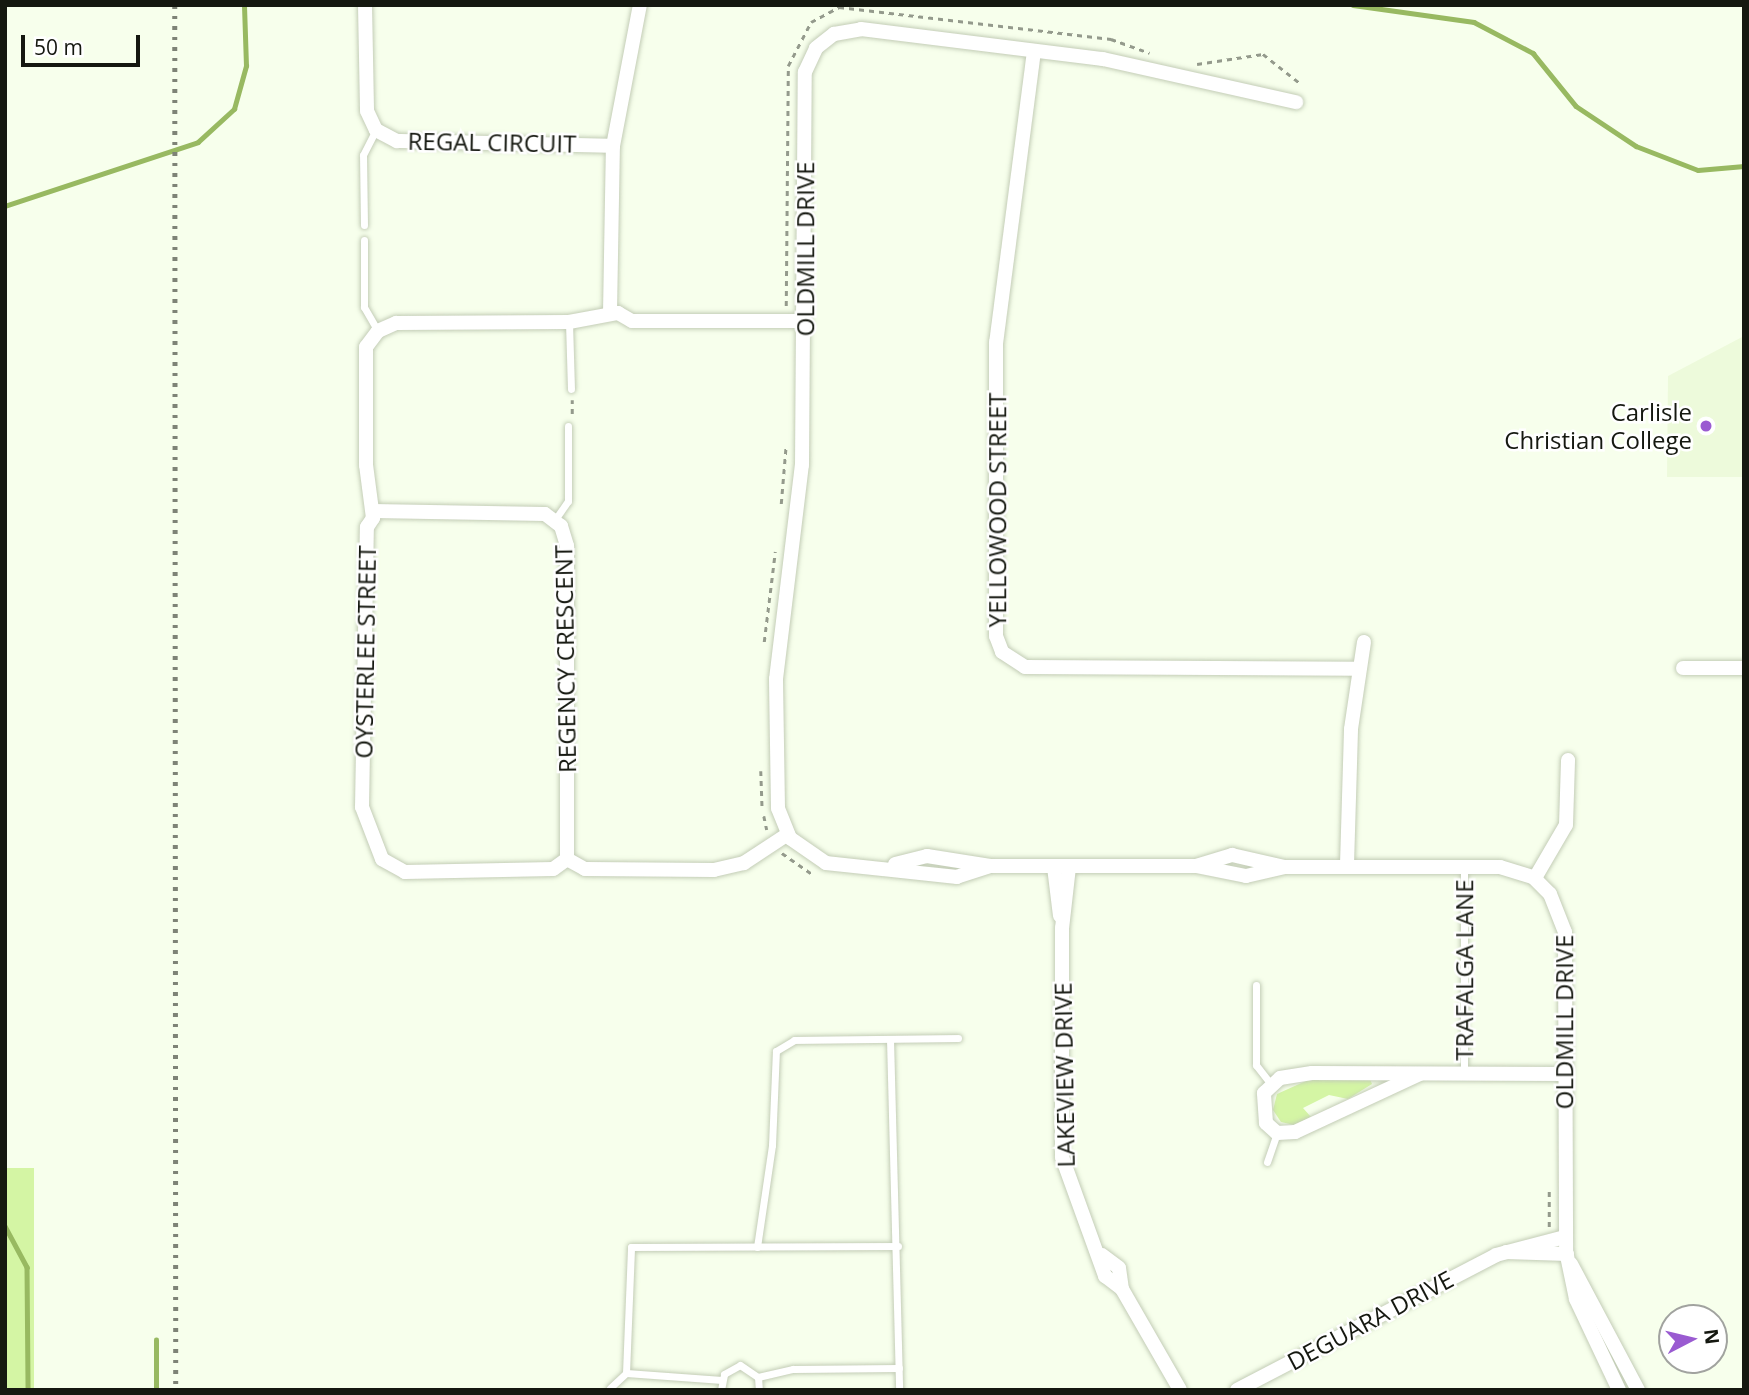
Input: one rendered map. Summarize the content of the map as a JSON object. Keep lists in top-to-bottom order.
{
  "streets": {
    "street": [
      "REGAL CIRCUIT",
      "OLDMILL DRIVE",
      "YELLOWOOD STREET",
      "OYSTERLEE STREET",
      "REGENCY CRESCENT",
      "LAKEVIEW DRIVE",
      "DEGUARA DRIVE"
    ],
    "lane": ["TRAFALGA LANE"]
  },
  "crossings": [
    ["OLDMILL DRIVE", "YELLOWOOD STREET"],
    ["OLDMILL DRIVE", "DEGUARA DRIVE"],
    ["OYSTERLEE STREET", "REGENCY CRESCENT"]
  ],
  "places": ["Carlisle Christian College"],
  "scale_bar": "50 m",
  "north": "right"
}
